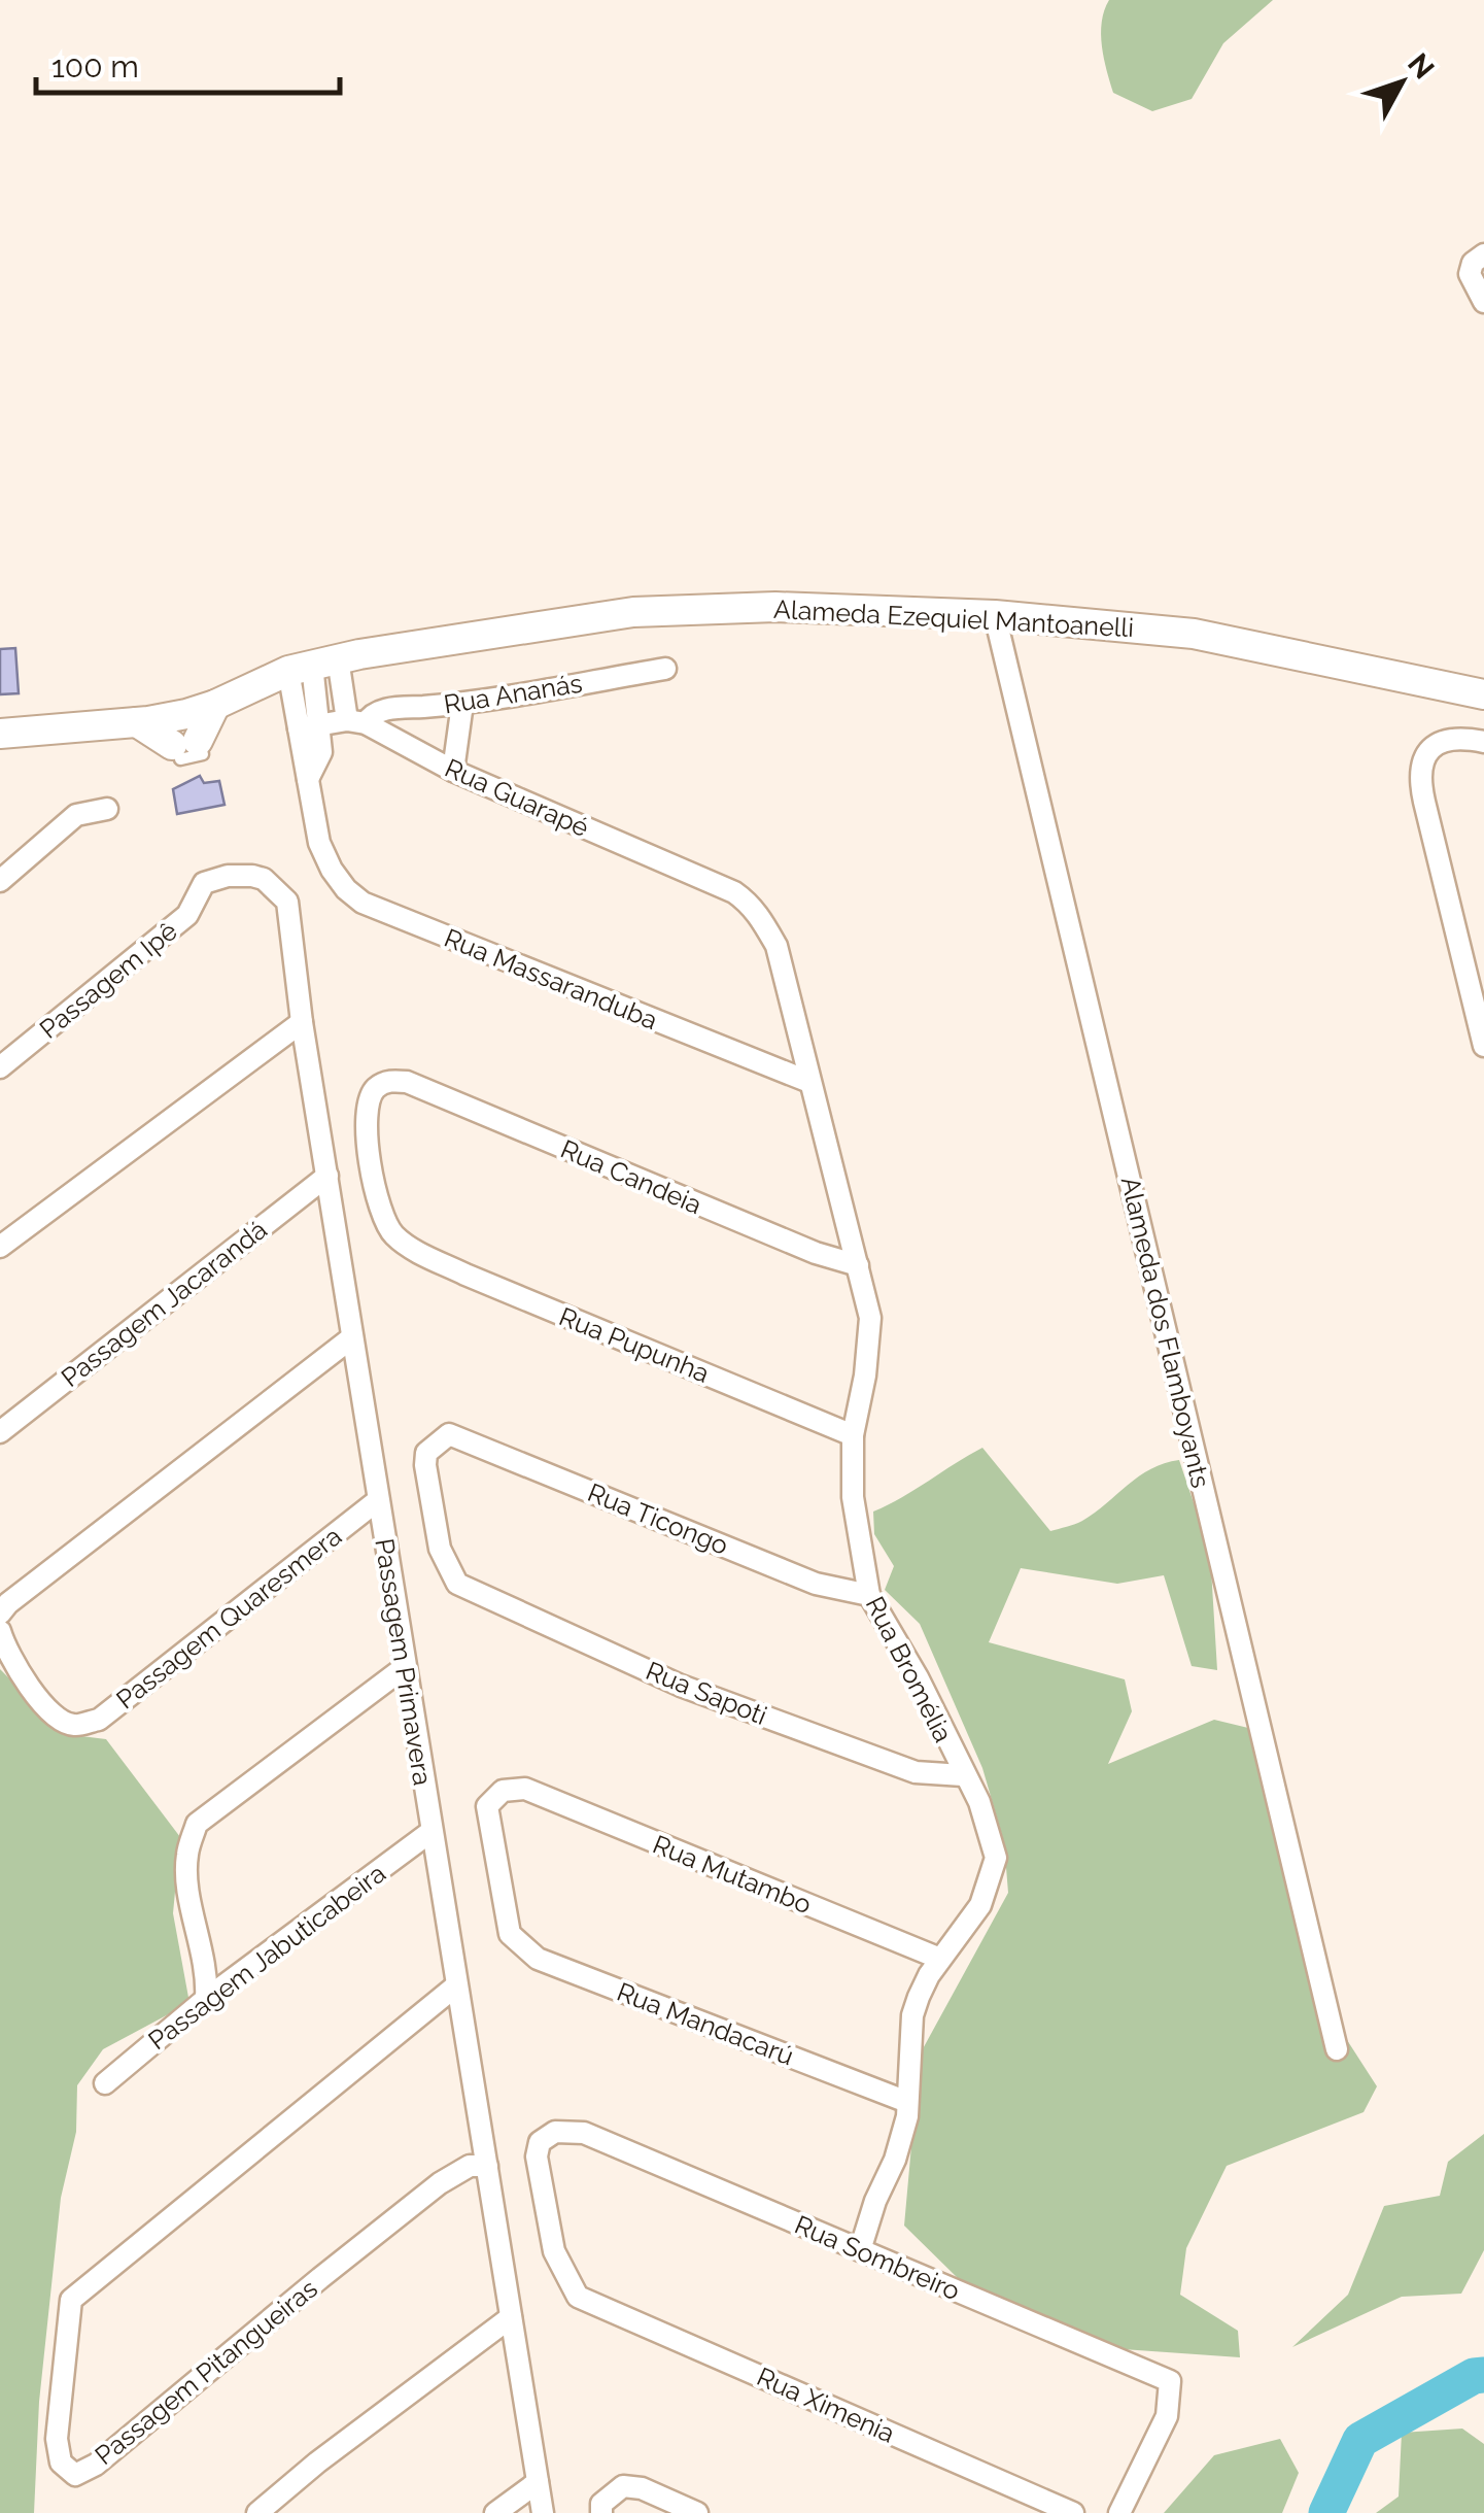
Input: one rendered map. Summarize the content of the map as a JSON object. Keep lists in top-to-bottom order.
{
  "streets": {
    "main road": ["Alameda Ezequiel Mantoanelli"],
    "street": [
      "Rua Ananás",
      "Rua Guarapé",
      "Rua Massaranduba",
      "Passagem Ipê",
      "Rua Candeia",
      "Passagem Jacarandá",
      "Alameda dos Flamboyants",
      "Rua Pupunha",
      "Rua Ticongo",
      "Passagem Quaresmera",
      "Passagem Primavera",
      "Rua Bromélia",
      "Rua Sapoti",
      "Rua Mutambo",
      "Passagem Jabuticabeira",
      "Rua Mandacarú",
      "Rua Sombreiro",
      "Passagem Pitangueiras",
      "Rua Ximenia"
    ]
  },
  "crossings": [
    ["Alameda Ezequiel Mantoanelli", "Rua Massaranduba"],
    ["Alameda Ezequiel Mantoanelli", "Alameda dos Flamboyants"],
    ["Rua Ananás", "Rua Guarapé"],
    ["Rua Guarapé", "Rua Bromélia"],
    ["Rua Massaranduba", "Rua Bromélia"],
    ["Passagem Ipê", "Passagem Primavera"],
    ["Rua Candeia", "Rua Pupunha"],
    ["Rua Candeia", "Rua Bromélia"],
    ["Passagem Jacarandá", "Passagem Primavera"],
    ["Rua Pupunha", "Rua Bromélia"],
    ["Rua Ticongo", "Rua Bromélia"],
    ["Rua Ticongo", "Rua Sapoti"],
    ["Passagem Quaresmera", "Passagem Primavera"],
    ["Passagem Primavera", "Passagem Jabuticabeira"],
    ["Passagem Primavera", "Passagem Pitangueiras"],
    ["Rua Bromélia", "Rua Sapoti"],
    ["Rua Bromélia", "Rua Mutambo"],
    ["Rua Bromélia", "Rua Mandacarú"],
    ["Rua Bromélia", "Rua Sombreiro"],
    ["Rua Mutambo", "Rua Mandacarú"],
    ["Rua Sombreiro", "Rua Ximenia"]
  ],
  "scale_bar": "100 m",
  "north": "top right"
}
